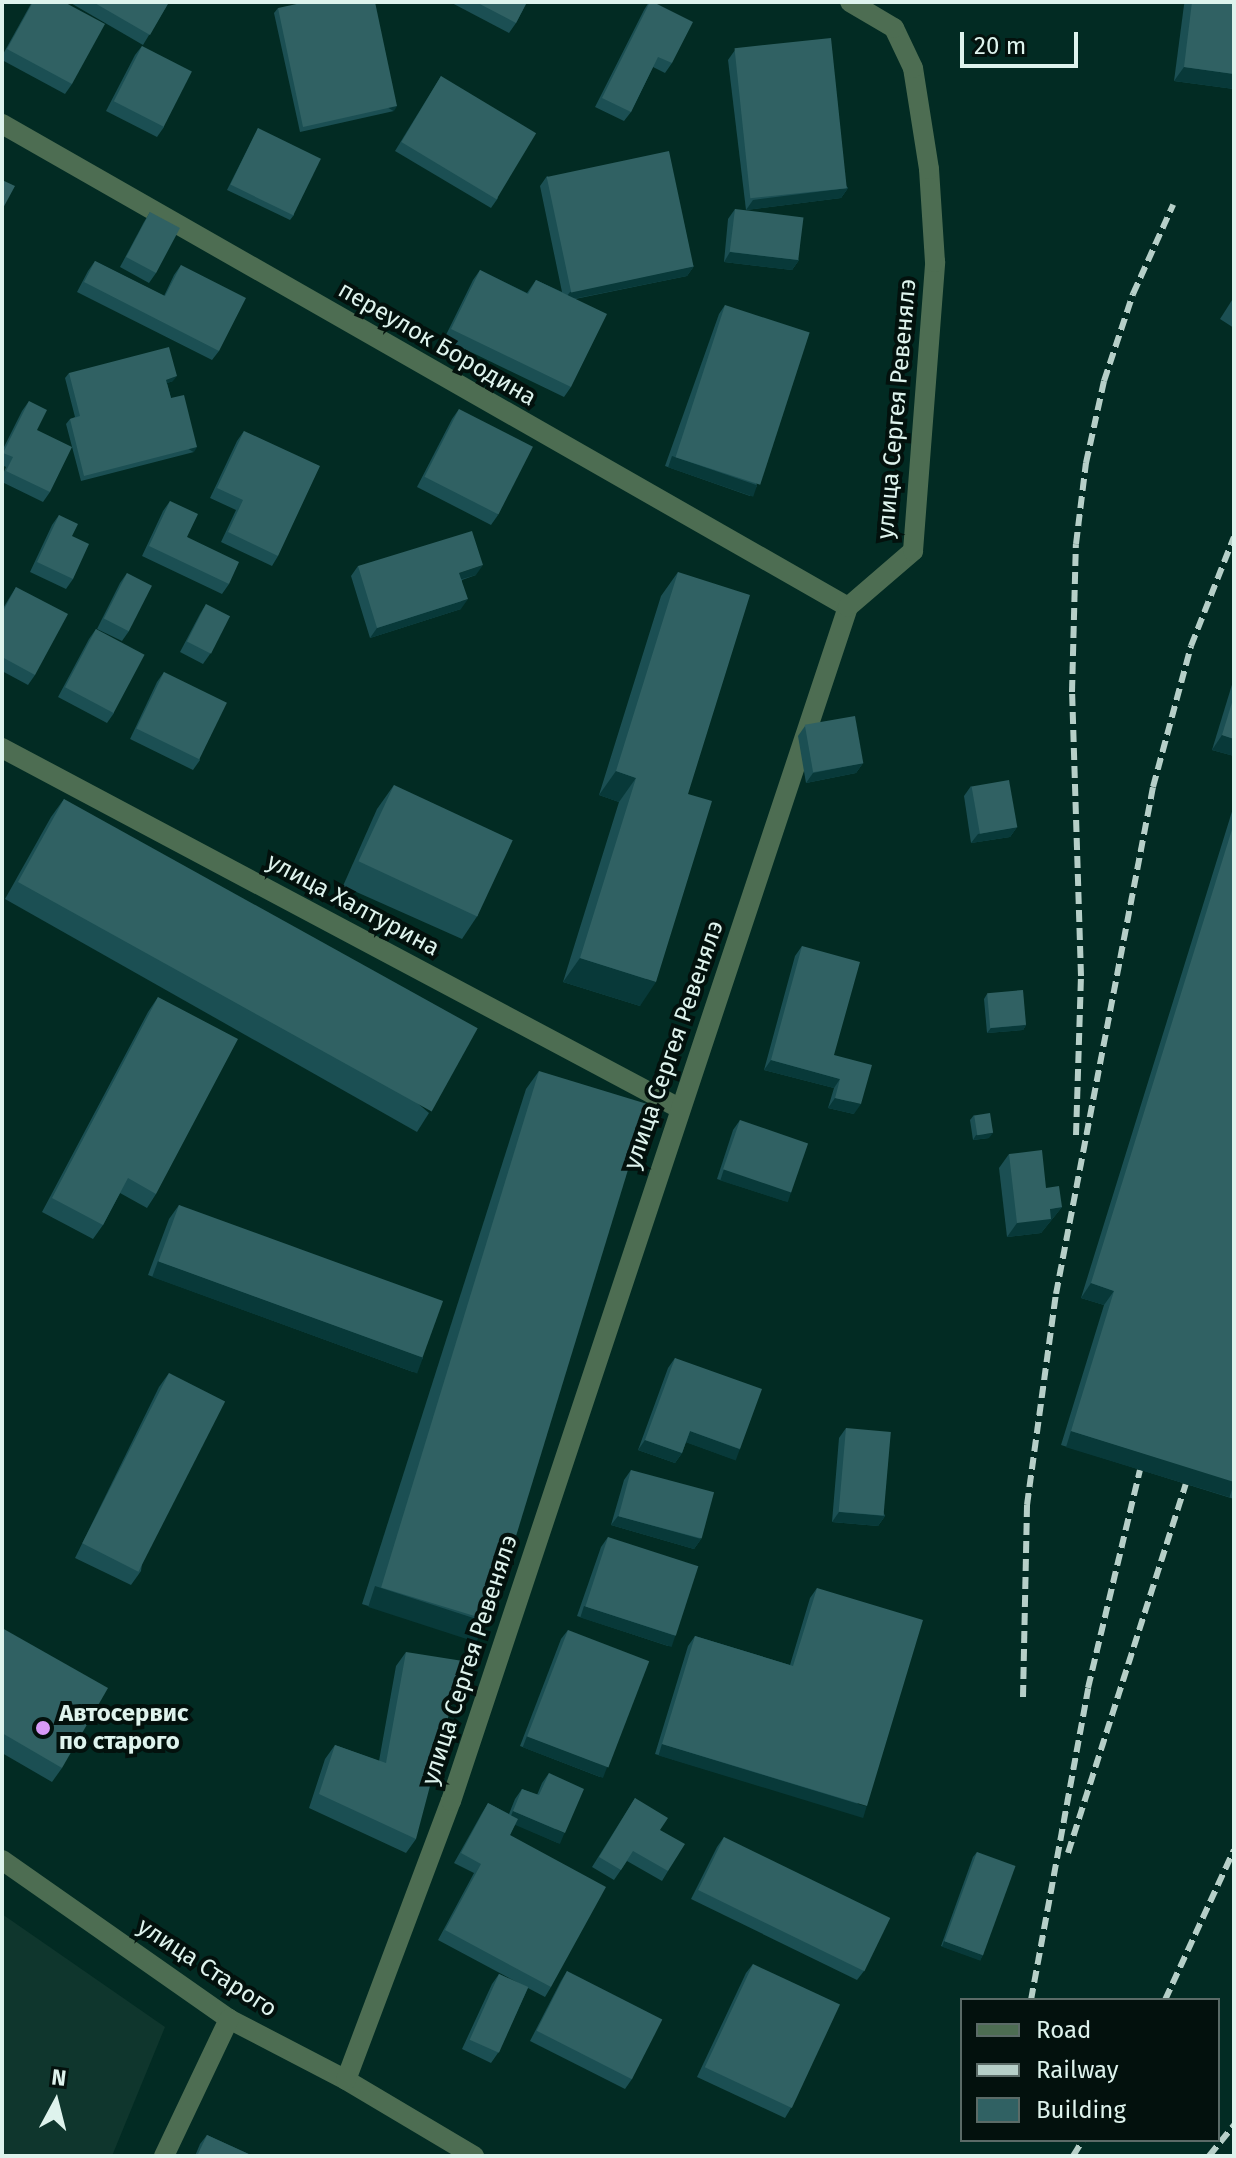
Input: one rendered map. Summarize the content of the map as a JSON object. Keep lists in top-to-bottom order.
{
  "streets": {
    "street": [
      "переулок Бородина",
      "улица Сергея Ревенялэ",
      "улица Халтурина",
      "улица Старого"
    ]
  },
  "crossings": [
    ["переулок Бородина", "улица Сергея Ревенялэ"],
    ["улица Сергея Ревенялэ", "улица Халтурина"],
    ["улица Сергея Ревенялэ", "улица Старого"]
  ],
  "places": ["Автосервис по старого"],
  "legend": ["Road", "Railway", "Building"],
  "scale_bar": "20 m",
  "north": "top"
}
